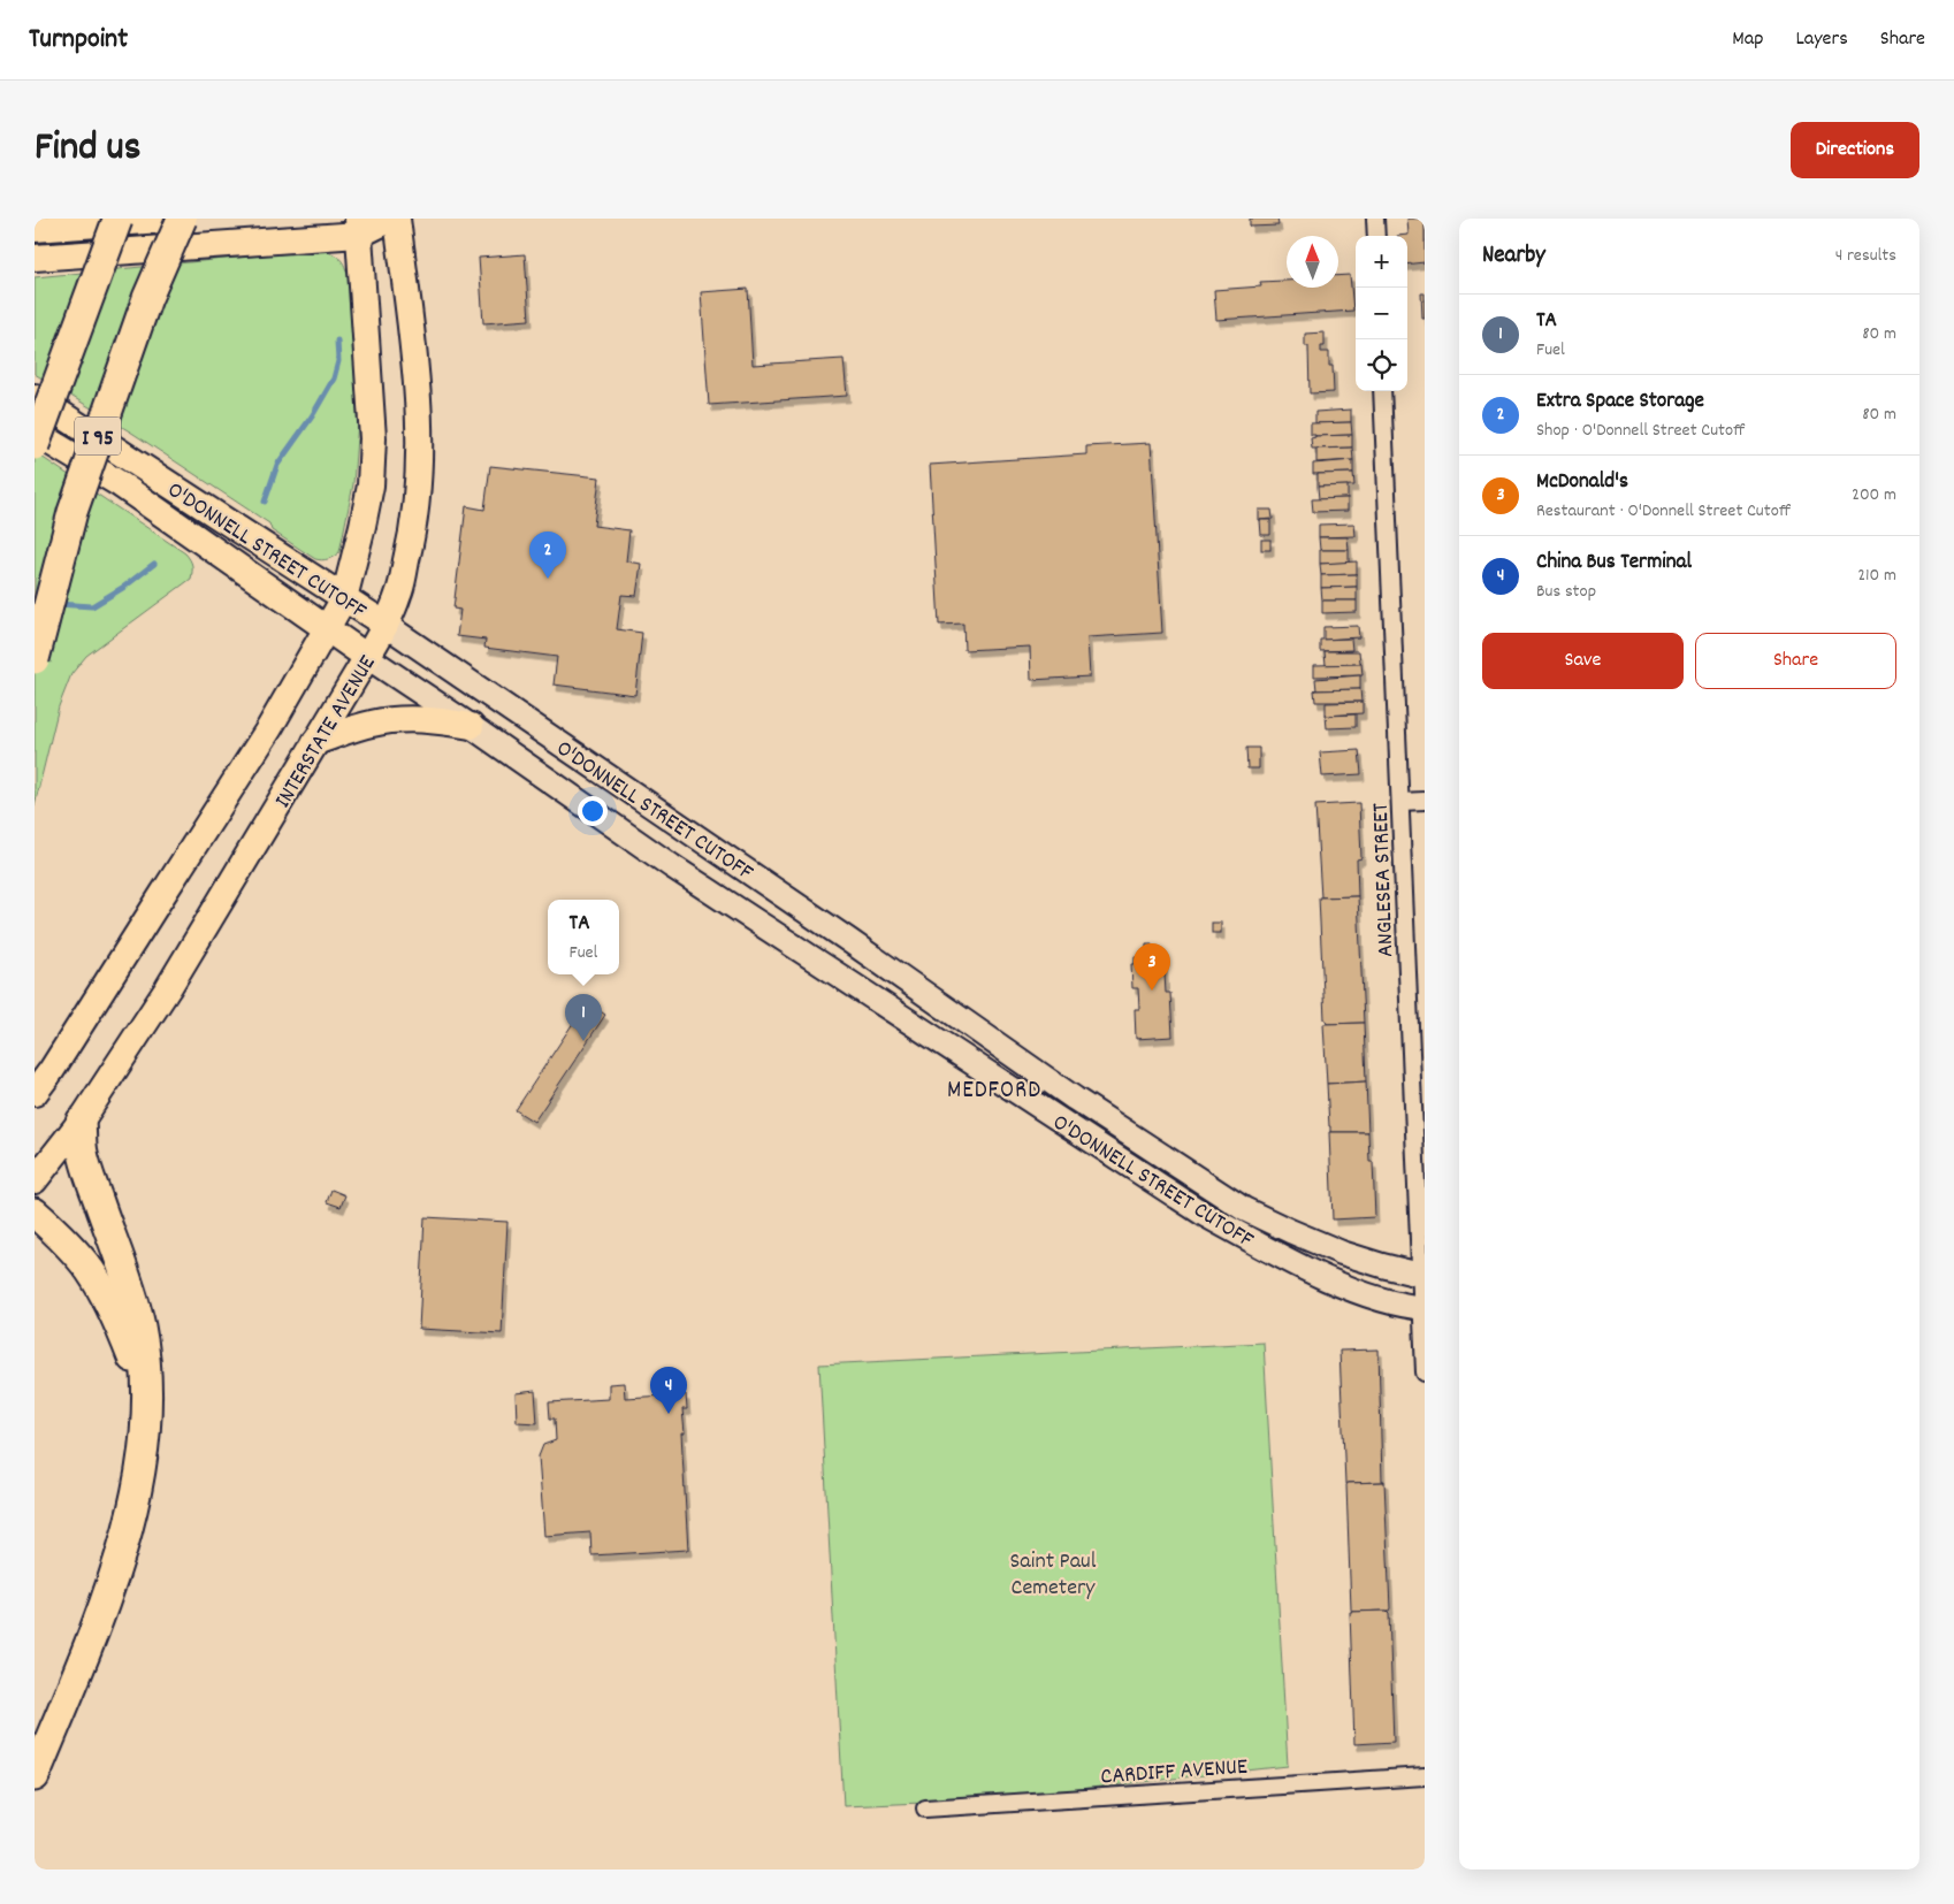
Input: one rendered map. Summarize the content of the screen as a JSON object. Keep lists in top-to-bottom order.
{
  "streets": {
    "highway": ["I 95"],
    "main road": ["O'DONNELL STREET CUTOFF", "INTERSTATE AVENUE"],
    "street": ["ANGLESEA STREET", "CARDIFF AVENUE"]
  },
  "crossings": [
    ["O'DONNELL STREET CUTOFF", "INTERSTATE AVENUE"],
    ["O'DONNELL STREET CUTOFF", "ANGLESEA STREET"]
  ],
  "districts": ["MEDFORD"],
  "parks": ["Saint Paul Cemetery"],
  "north": "top",
  "page": {
    "header": "Turnpoint",
    "nav": ["Map", "Layers", "Share"],
    "title": "Find us",
    "buttons": [
      "Directions",
      ["Save", "Share"]
    ],
    "heading": ["Nearby", "4 results"],
    "map_buttons": ["+", "−"],
    "list": [
      {
        "mark": "1",
        "name": "TA",
        "note": "Fuel",
        "value": "80 m"
      },
      {
        "mark": "2",
        "name": "Extra Space Storage",
        "note": "Shop · O'Donnell Street Cutoff",
        "value": "80 m"
      },
      {
        "mark": "3",
        "name": "McDonald's",
        "note": "Restaurant · O'Donnell Street Cutoff",
        "value": "200 m"
      },
      {
        "mark": "4",
        "name": "China Bus Terminal",
        "note": "Bus stop",
        "value": "210 m"
      }
    ],
    "pins": [
      "2",
      "3",
      "1",
      "4"
    ],
    "popup": ["TA", "Fuel"]
  }
}
